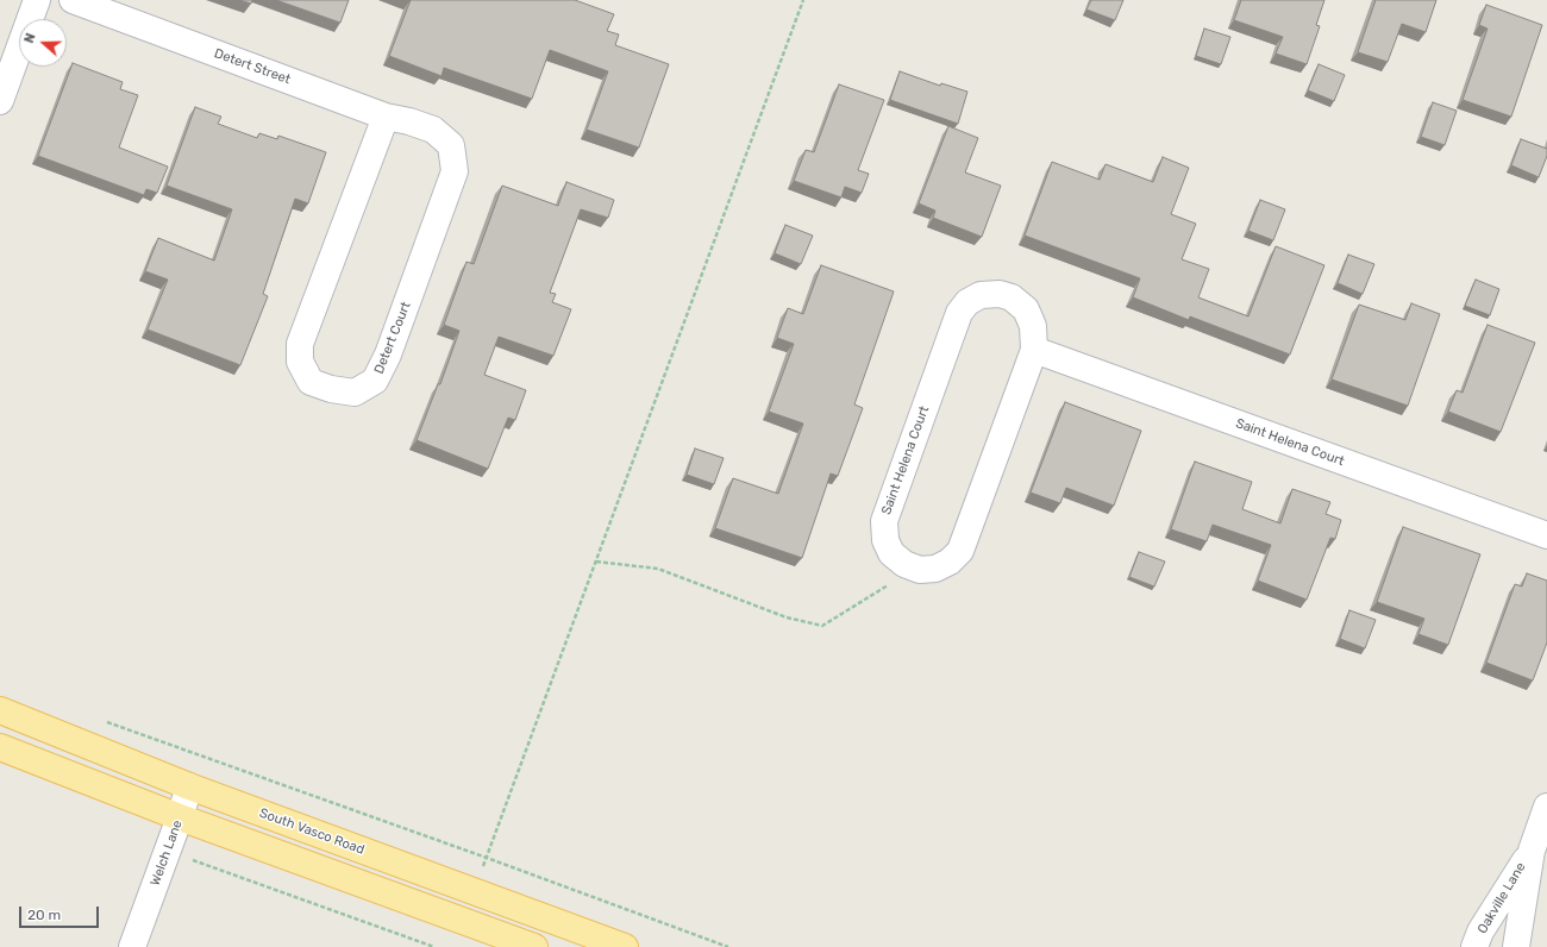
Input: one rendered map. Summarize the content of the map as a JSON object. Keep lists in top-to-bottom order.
{
  "streets": {
    "main road": ["South Vasco Road"],
    "street": [
      "Detert Street",
      "Detert Court",
      "Saint Helena Court",
      "Welch Lane",
      "Oakville Lane"
    ]
  },
  "crossings": [
    ["Detert Street", "Detert Court"],
    ["South Vasco Road", "Welch Lane"]
  ],
  "scale_bar": "20 m",
  "north": "left"
}
